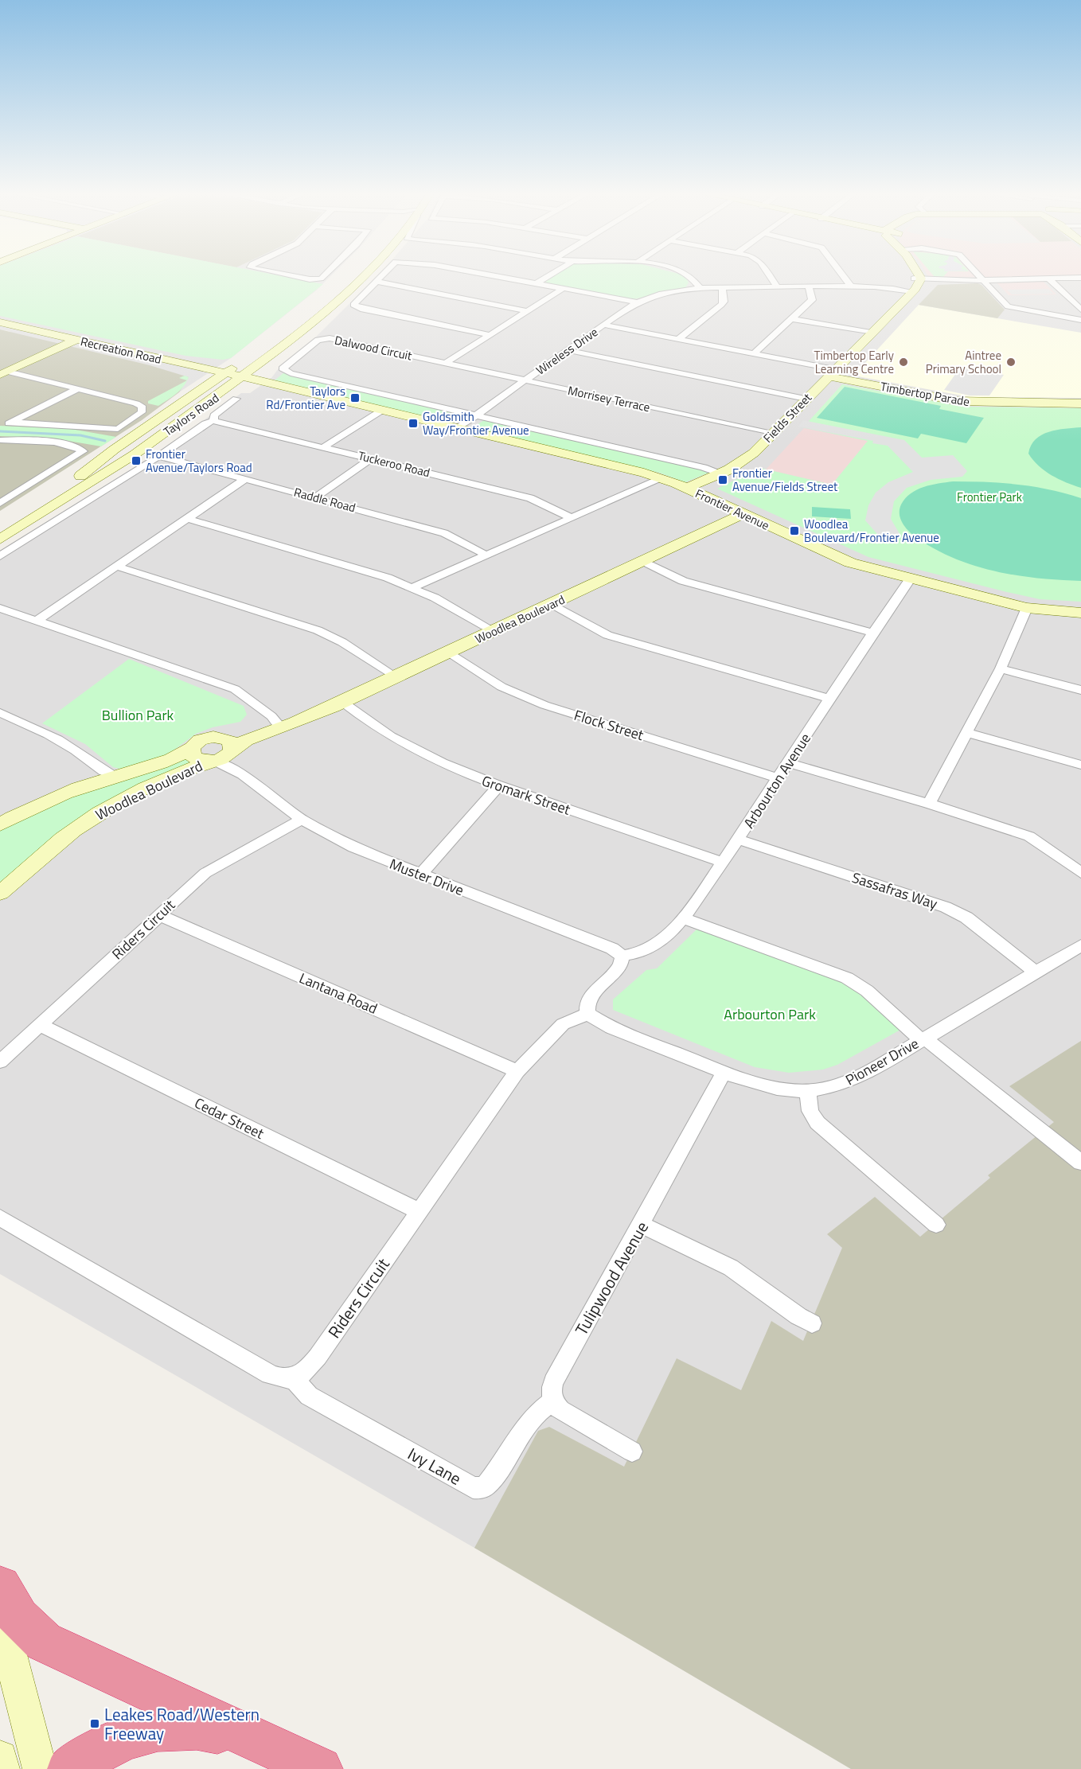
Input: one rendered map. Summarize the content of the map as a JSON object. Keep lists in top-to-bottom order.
{
  "streets": {
    "street": [
      "Dalwood Circuit",
      "Recreation Road",
      "Wireless Drive",
      "Timbertop Parade",
      "Morrisey Terrace",
      "Taylors Road",
      "Fields Street",
      "Tuckeroo Road",
      "Raddle Road",
      "Frontier Avenue",
      "Woodlea Boulevard",
      "Flock Street",
      "Arbourton Avenue",
      "Gromark Street",
      "Muster Drive",
      "Sassafras Way",
      "Riders Circuit",
      "Lantana Road",
      "Pioneer Drive",
      "Cedar Street",
      "Tulipwood Avenue",
      "Ivy Lane"
    ]
  },
  "crossings": [
    ["Dalwood Circuit", "Wireless Drive"],
    ["Dalwood Circuit", "Morrisey Terrace"],
    ["Recreation Road", "Taylors Road"],
    ["Recreation Road", "Frontier Avenue"],
    ["Wireless Drive", "Morrisey Terrace"],
    ["Wireless Drive", "Fields Street"],
    ["Wireless Drive", "Frontier Avenue"],
    ["Timbertop Parade", "Fields Street"],
    ["Morrisey Terrace", "Fields Street"],
    ["Taylors Road", "Frontier Avenue"],
    ["Fields Street", "Frontier Avenue"],
    ["Frontier Avenue", "Woodlea Boulevard"],
    ["Frontier Avenue", "Arbourton Avenue"],
    ["Woodlea Boulevard", "Flock Street"],
    ["Woodlea Boulevard", "Gromark Street"],
    ["Woodlea Boulevard", "Muster Drive"],
    ["Flock Street", "Arbourton Avenue"],
    ["Arbourton Avenue", "Gromark Street"],
    ["Arbourton Avenue", "Muster Drive"],
    ["Arbourton Avenue", "Sassafras Way"],
    ["Muster Drive", "Riders Circuit"],
    ["Sassafras Way", "Pioneer Drive"],
    ["Riders Circuit", "Lantana Road"],
    ["Riders Circuit", "Pioneer Drive"],
    ["Riders Circuit", "Cedar Street"],
    ["Riders Circuit", "Ivy Lane"],
    ["Pioneer Drive", "Tulipwood Avenue"],
    ["Tulipwood Avenue", "Ivy Lane"]
  ],
  "parks": ["Frontier Park", "Bullion Park", "Arbourton Park"],
  "places": {
    "other": ["Timbertop Early Learning Centre", "Aintree Primary School"],
    "transit": [
      "Taylors Rd/Frontier Ave",
      "Goldsmith Way/Frontier Avenue",
      "Frontier Avenue/Taylors Road",
      "Frontier Avenue/Fields Street",
      "Woodlea Boulevard/Frontier Avenue",
      "Leakes Road/Western Freeway"
    ]
  }
}
